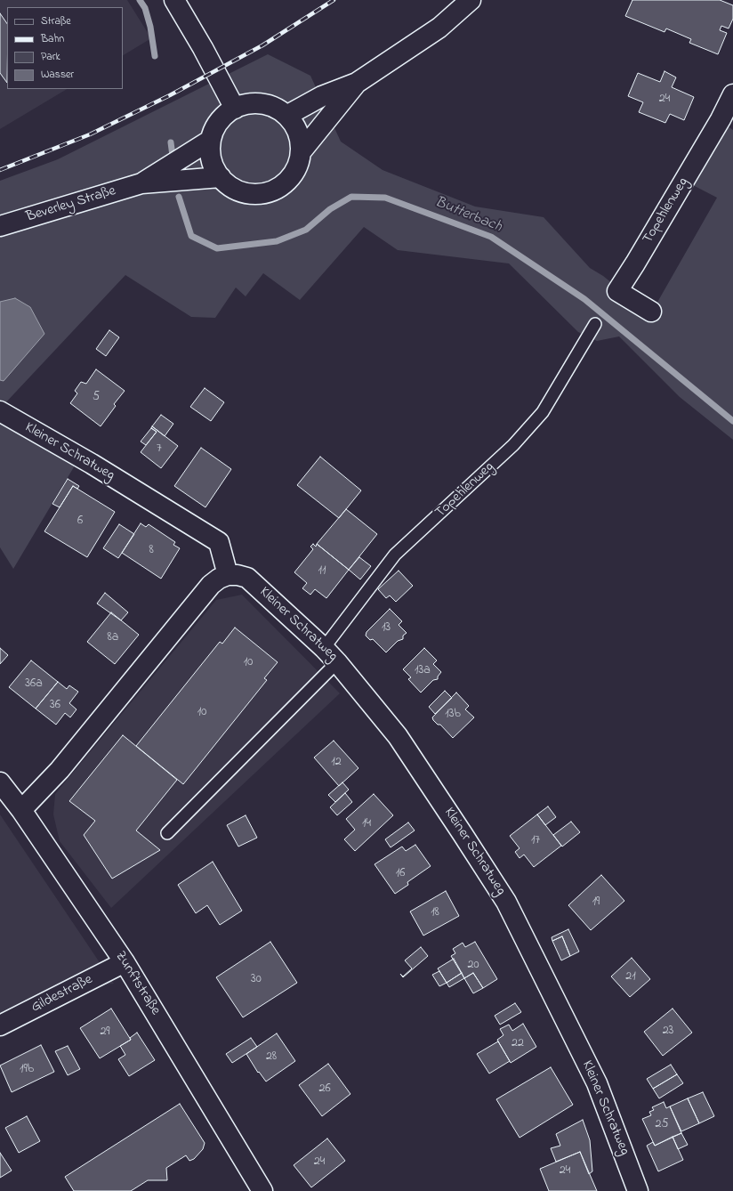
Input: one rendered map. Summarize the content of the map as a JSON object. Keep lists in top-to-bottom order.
{
  "streets": {
    "street": [
      "Beverley Straße",
      "Topehlenweg",
      "Kleiner Schratweg",
      "Zunftstraße",
      "Gildestraße"
    ]
  },
  "crossings": [
    ["Topehlenweg", "Kleiner Schratweg"],
    ["Zunftstraße", "Gildestraße"]
  ],
  "water": ["Butterbach"],
  "house_numbers": [
    "24",
    "5",
    "7",
    "6",
    "8",
    "11",
    "13",
    "8a",
    "10",
    "13a",
    "36a",
    "36",
    "10",
    "13b",
    "12",
    "14",
    "17",
    "16",
    "19",
    "18",
    "20",
    "21",
    "30",
    "23",
    "29",
    "22",
    "28",
    "19b",
    "26",
    "25",
    "24",
    "24"
  ],
  "legend": [
    "Straße",
    "Bahn",
    "Park",
    "Wasser"
  ]
}
